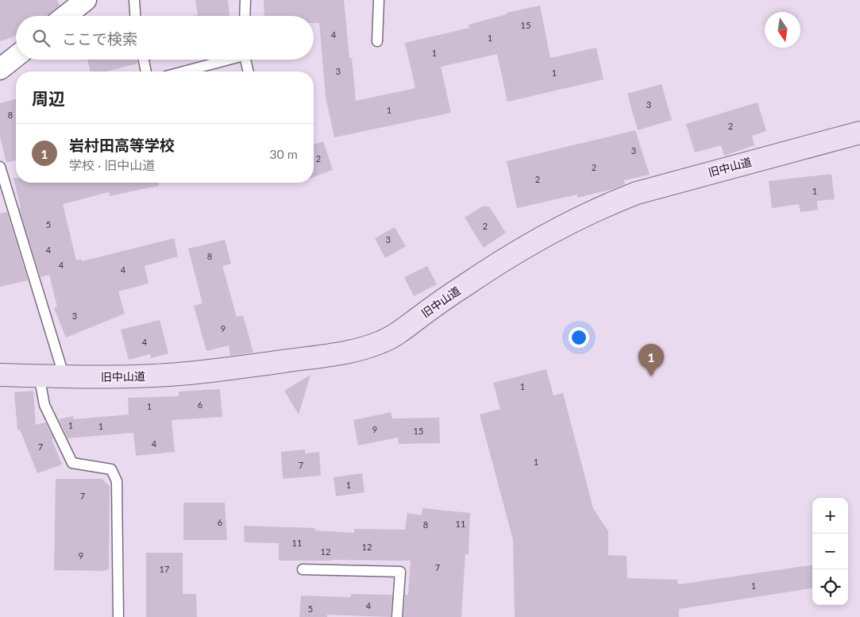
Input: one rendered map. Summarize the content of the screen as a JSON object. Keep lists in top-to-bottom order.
{
  "streets": {
    "main road": ["旧中山道"]
  },
  "house_numbers": [
    "15",
    "4",
    "1",
    "1",
    "3",
    "1",
    "3",
    "1",
    "8",
    "2",
    "3",
    "2",
    "2",
    "2",
    "1",
    "5",
    "2",
    "3",
    "4",
    "8",
    "4",
    "4",
    "3",
    "9",
    "4",
    "1",
    "6",
    "1",
    "1",
    "1",
    "9",
    "15",
    "4",
    "7",
    "1",
    "7",
    "1",
    "7",
    "6",
    "11",
    "8",
    "11",
    "12",
    "12",
    "9",
    "7",
    "17",
    "1",
    "4",
    "5"
  ],
  "north": "bottom",
  "page": {
    "search": "ここで検索",
    "heading": "周辺",
    "list": [
      {
        "mark": "1",
        "name": "岩村田高等学校",
        "note": "学校 · 旧中山道",
        "value": "30 m"
      }
    ],
    "pins": "1",
    "map_buttons": ["+", "−"]
  }
}
